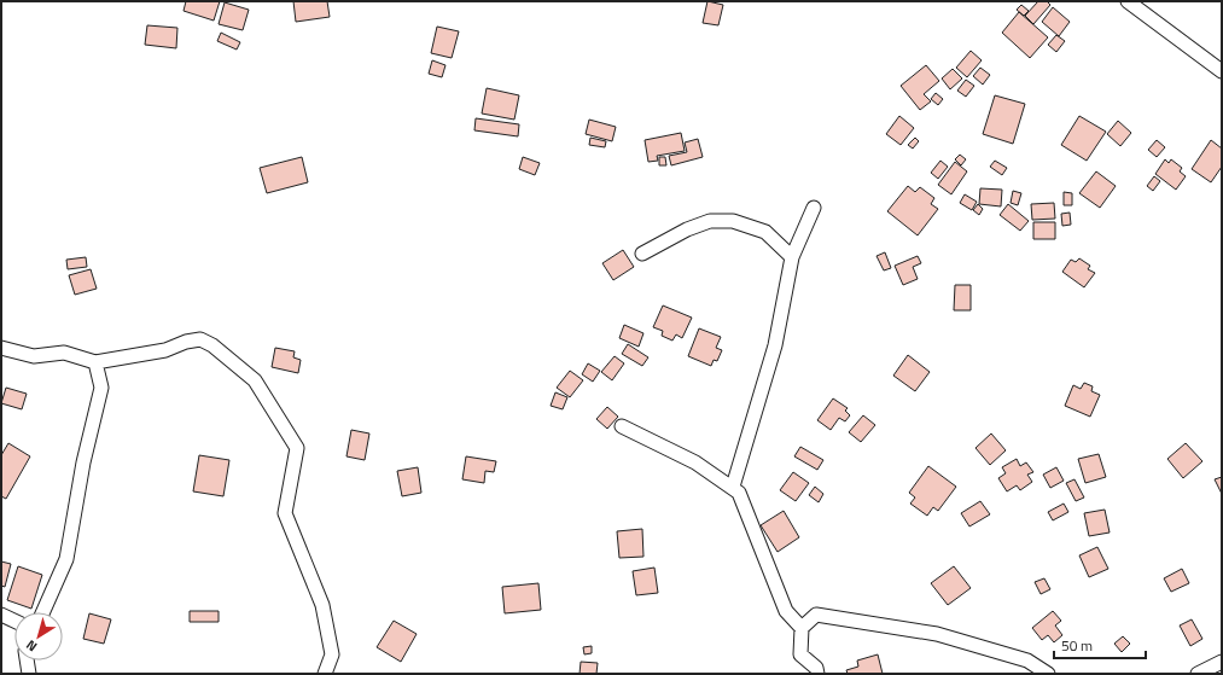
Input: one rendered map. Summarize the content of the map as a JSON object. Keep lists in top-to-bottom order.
{
  "scale_bar": "50 m",
  "north": "bottom left"
}
